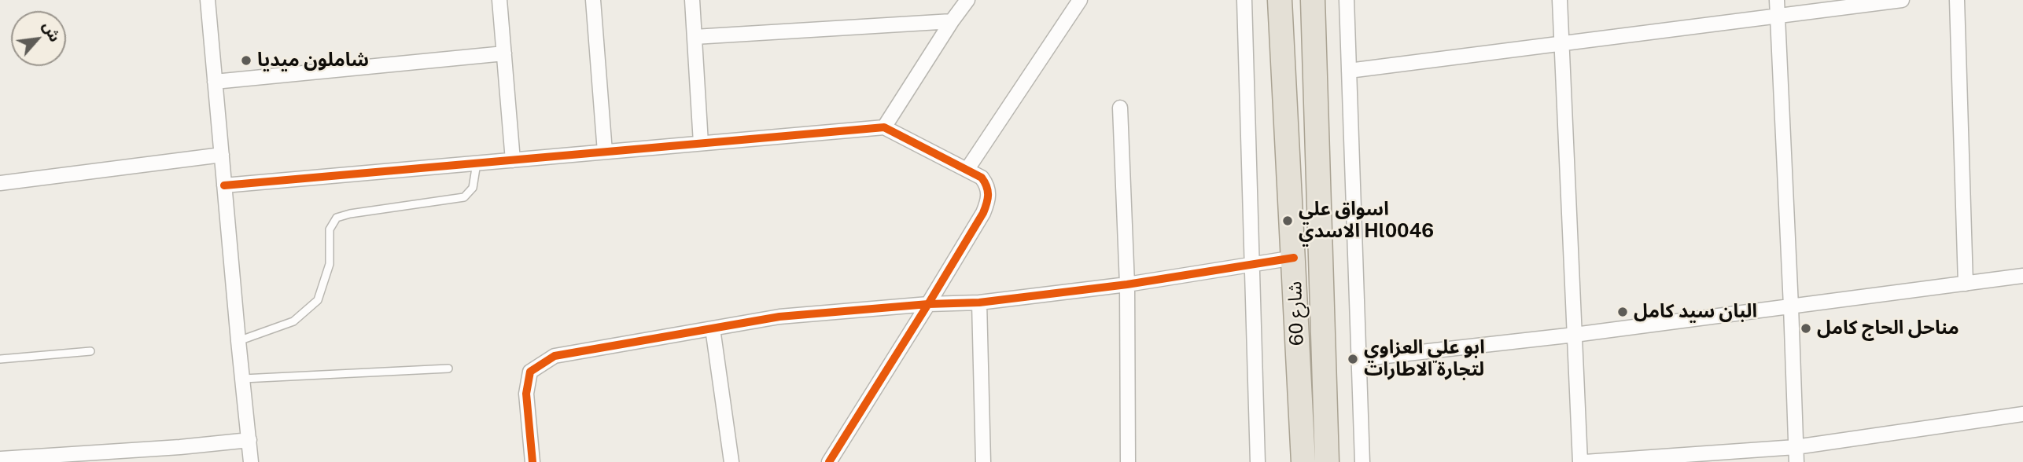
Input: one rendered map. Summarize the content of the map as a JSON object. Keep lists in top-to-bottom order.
{
  "streets": {
    "highway": ["شارع 60"]
  },
  "places": [
    "شاملون ميديا",
    "اسواق علي الاسدي Hl0046",
    "البان سيد كامل",
    "مناحل الحاج كامل",
    "ابو علي العزاوي لتجارة الاطارات"
  ],
  "north": "top right"
}
